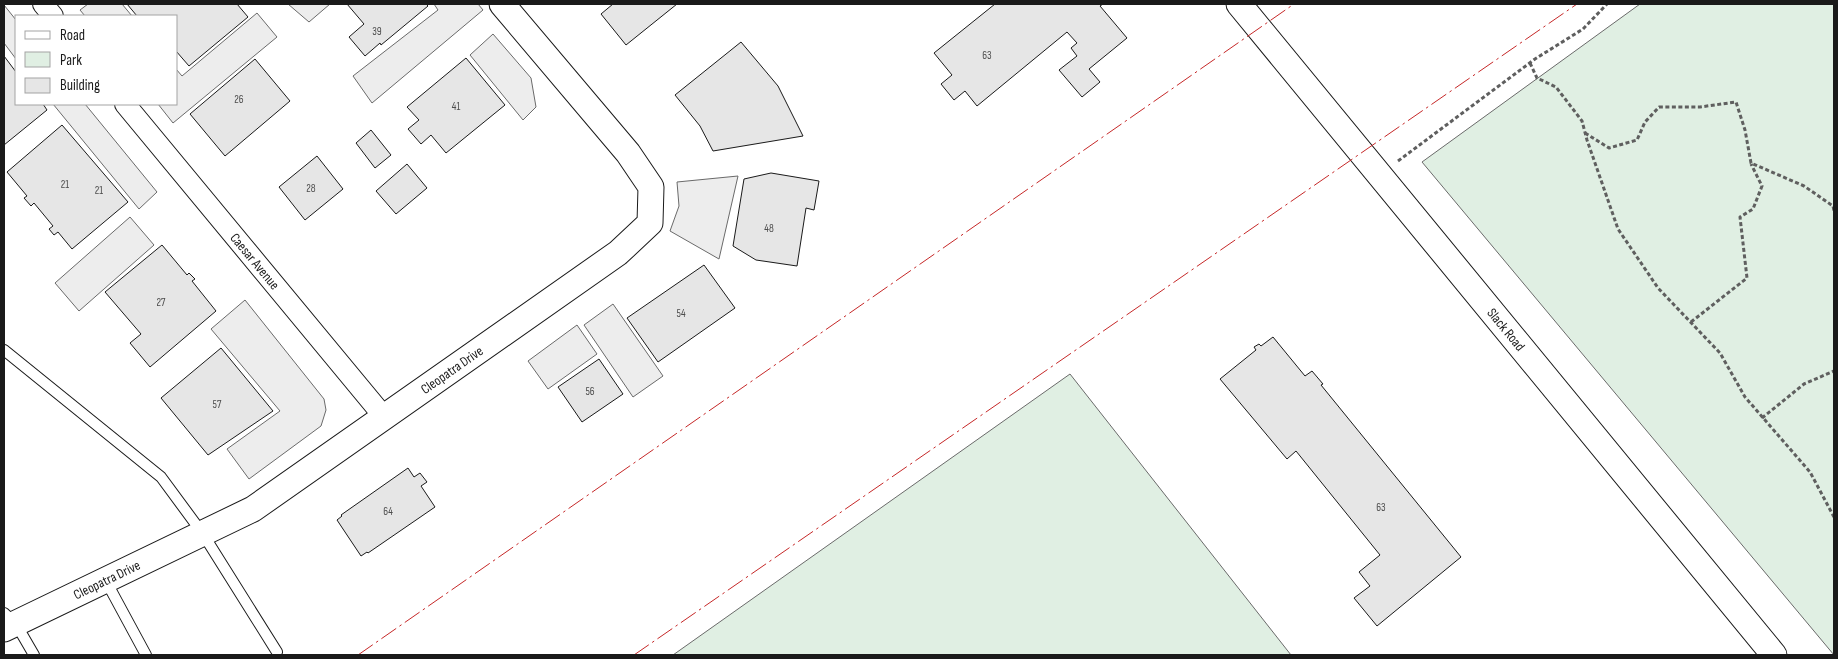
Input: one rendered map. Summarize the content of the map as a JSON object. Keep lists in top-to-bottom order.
{
  "streets": {
    "street": ["Caesar Avenue", "Slack Road", "Cleopatra Drive"]
  },
  "crossings": [
    ["Caesar Avenue", "Cleopatra Drive"]
  ],
  "house_numbers": [
    "39",
    "63",
    "26",
    "41",
    "21",
    "28",
    "21",
    "48",
    "27",
    "54",
    "56",
    "57",
    "63",
    "64"
  ],
  "legend": ["Road", "Park", "Building"]
}
